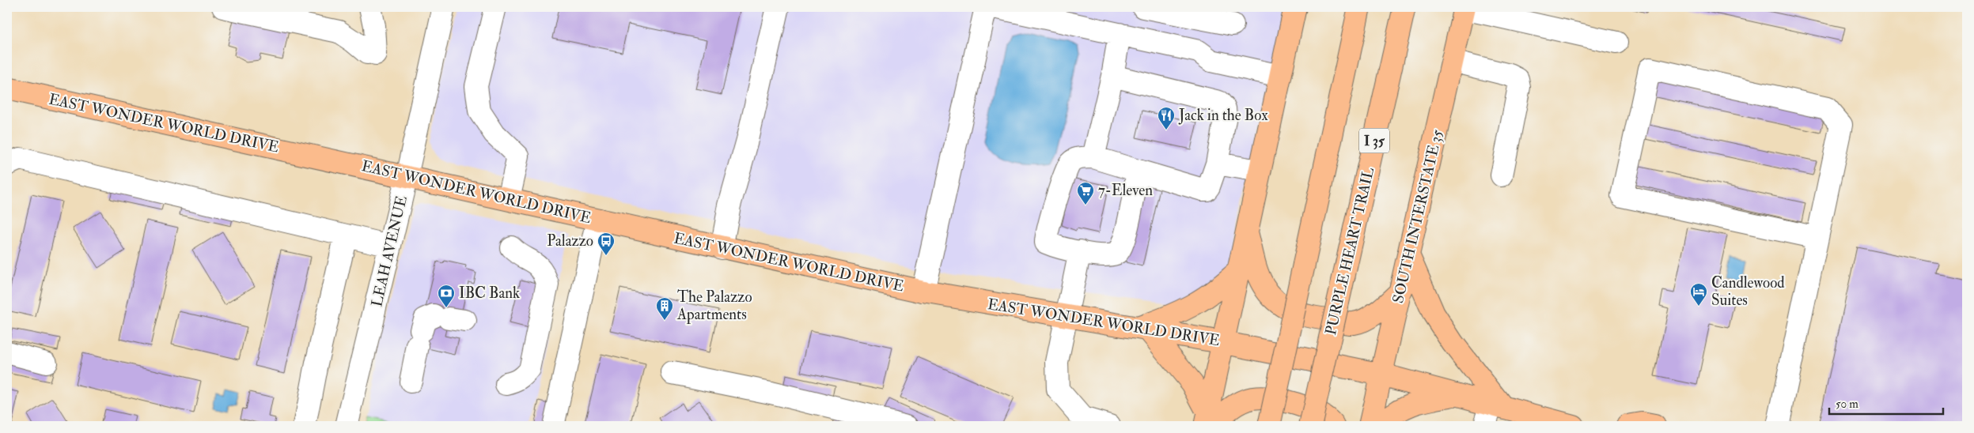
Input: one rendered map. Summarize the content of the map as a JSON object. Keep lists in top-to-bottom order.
{
  "streets": {
    "main road": [
      "EAST WONDER WORLD DRIVE",
      "I 35",
      "SOUTH INTERSTATE 35",
      "PURPLE HEART TRAIL"
    ],
    "street": ["LEAH AVENUE"]
  },
  "crossings": [
    ["EAST WONDER WORLD DRIVE", "SOUTH INTERSTATE 35"],
    ["EAST WONDER WORLD DRIVE", "LEAH AVENUE"]
  ],
  "places": {
    "restaurant": ["Jack in the Box"],
    "supermarket": ["7-Eleven"],
    "bus stop": ["Palazzo"],
    "hotel": ["Candlewood Suites"],
    "bank": ["IBC Bank"],
    "building": ["The Palazzo Apartments"]
  },
  "scale_bar": "50 m"
}
